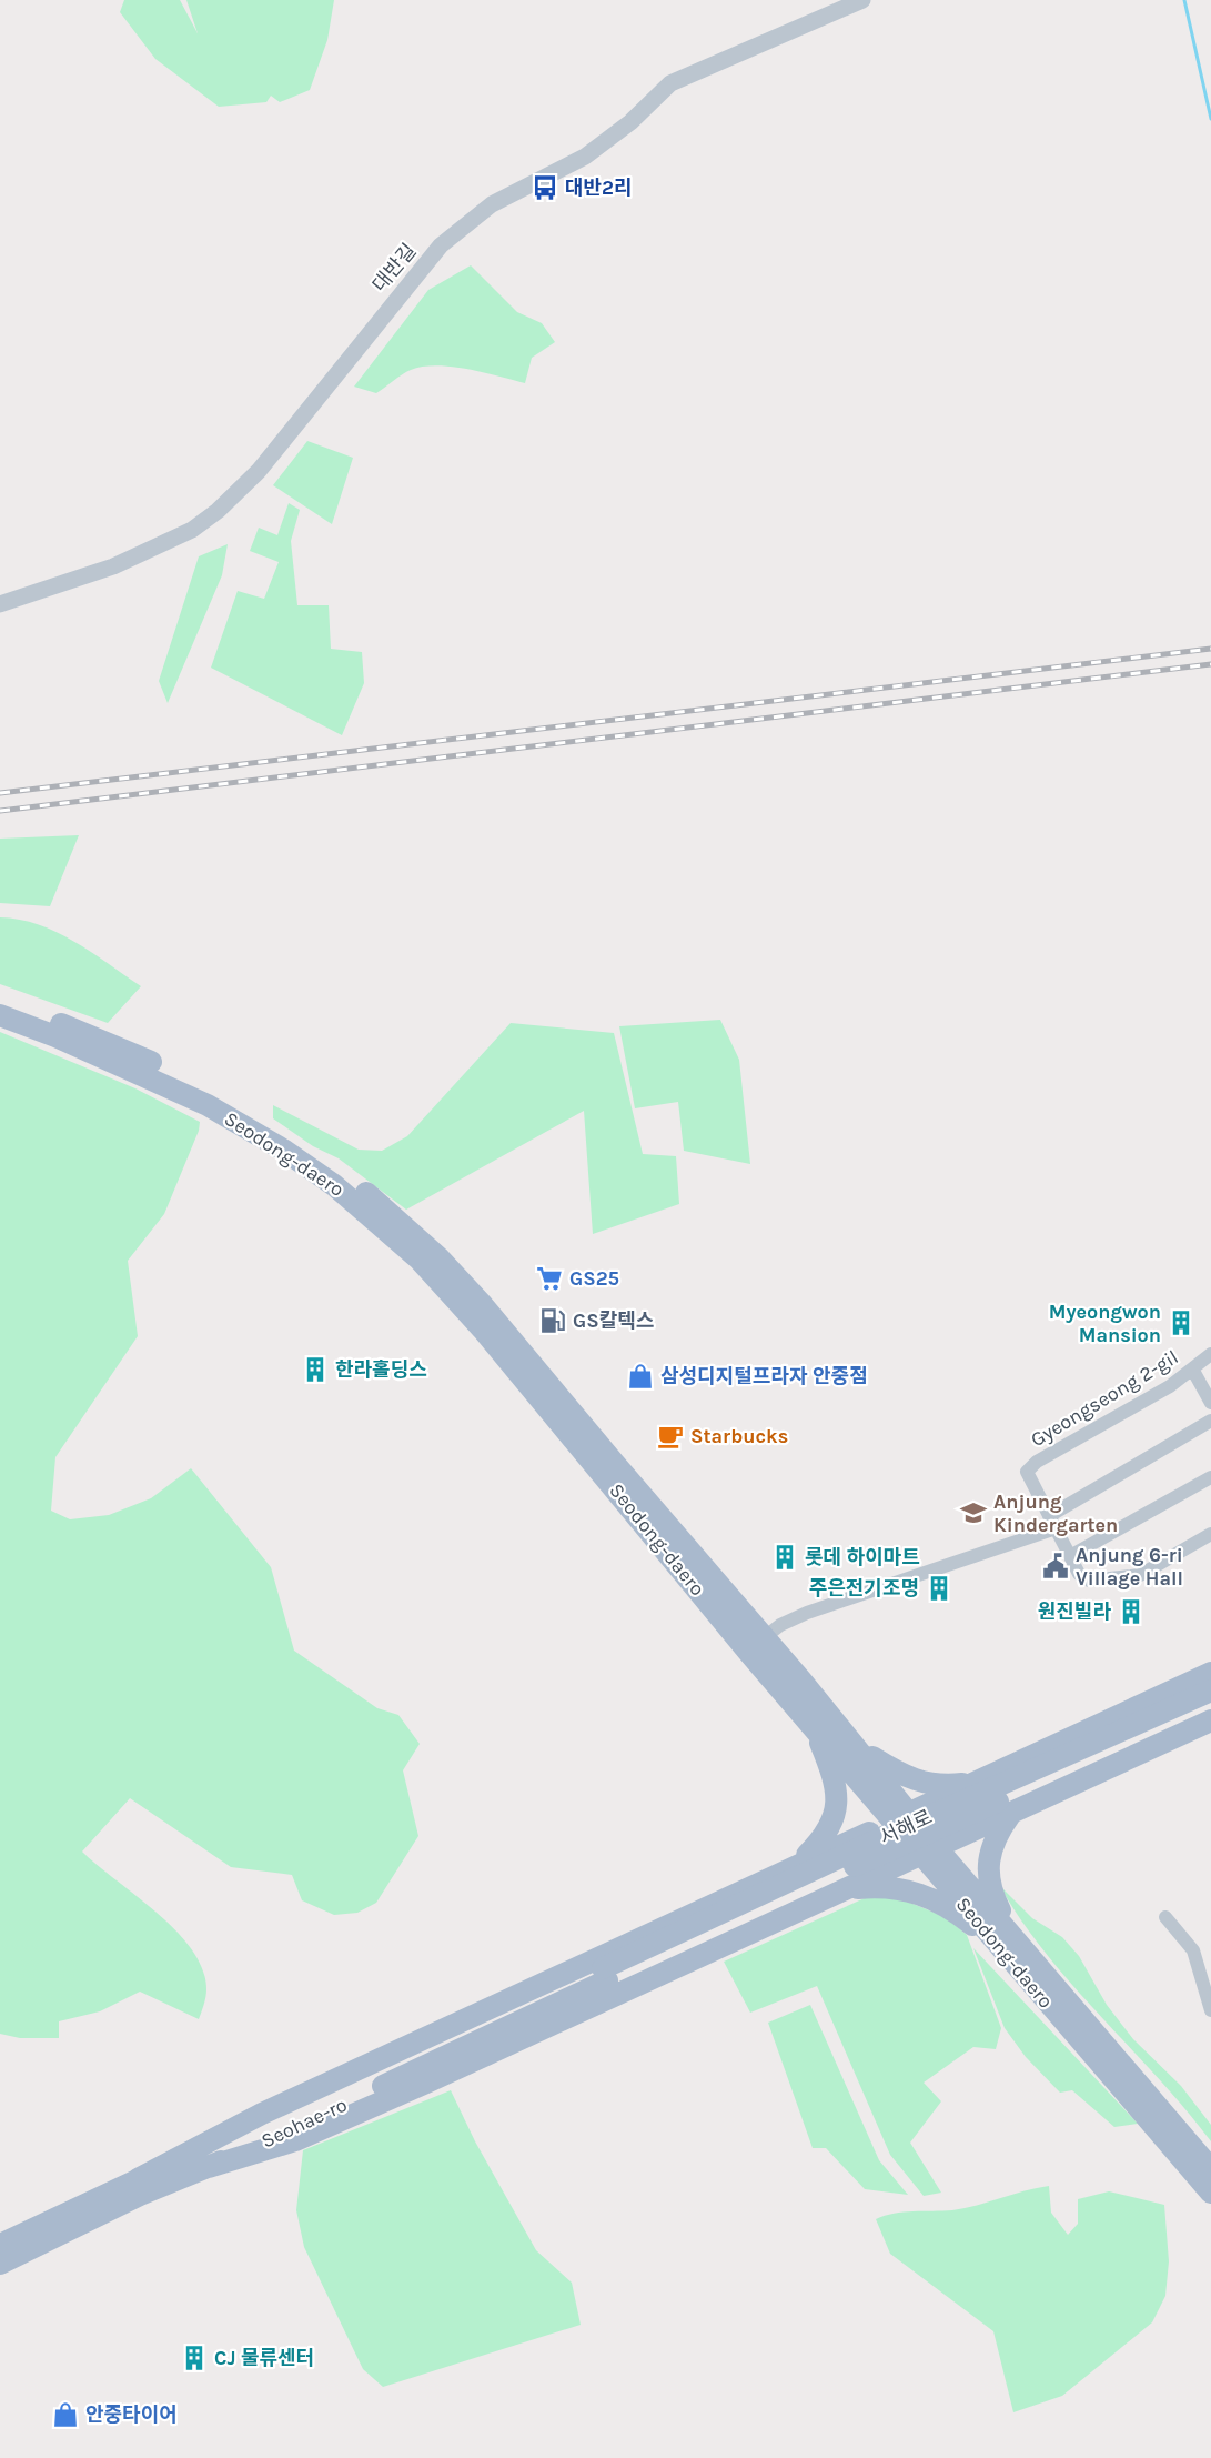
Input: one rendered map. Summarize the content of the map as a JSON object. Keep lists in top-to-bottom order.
{
  "streets": {
    "main road": ["Seodong-daero", "서해로", "Seohae-ro"],
    "street": ["대반길", "Gyeongseong 2-gil"]
  },
  "crossings": [
    ["서해로", "Seohae-ro"]
  ],
  "places": {
    "bus stop": ["대반2리"],
    "supermarket": ["GS25"],
    "fuel station": ["GS칼텍스"],
    "building": [
      "Myeongwon Mansion",
      "한라홀딩스",
      "롯데 하이마트",
      "주은전기조명",
      "원진빌라",
      "CJ 물류센터"
    ],
    "shop": ["삼성디지털프라자 안중점", "안중타이어"],
    "cafe": ["Starbucks"],
    "school or university": ["Anjung Kindergarten"],
    "public building": ["Anjung 6-ri Village Hall"]
  }
}
